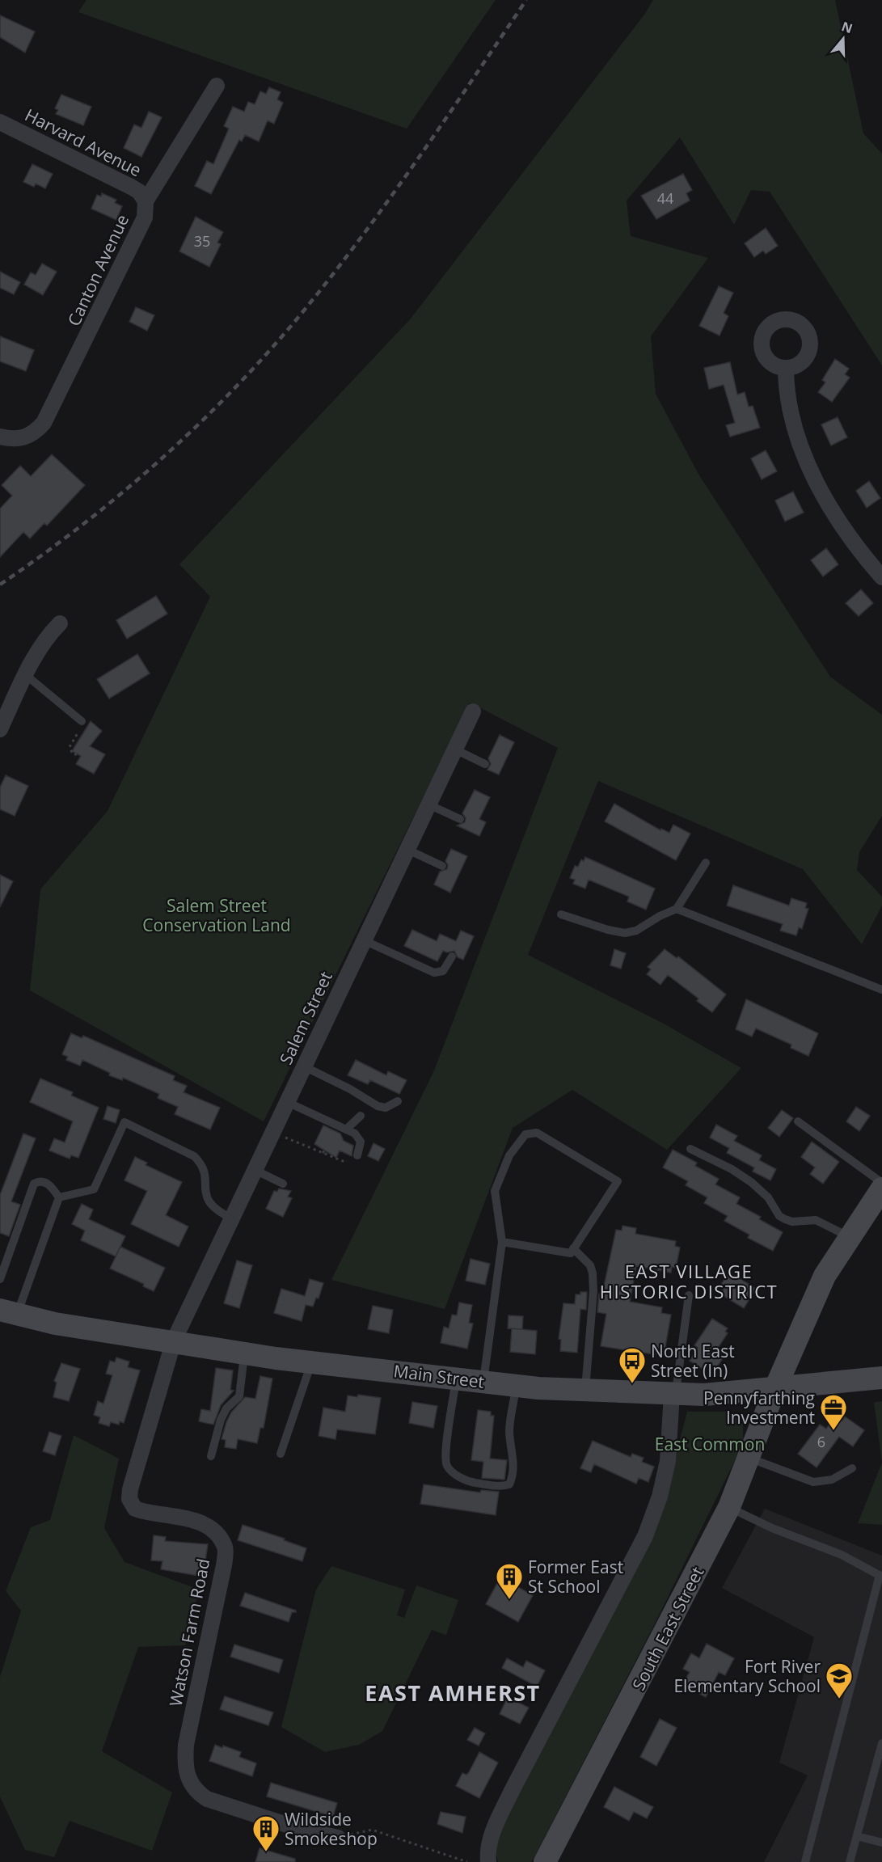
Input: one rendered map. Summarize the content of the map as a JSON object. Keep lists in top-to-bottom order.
{
  "streets": {
    "main road": ["Main Street", "South East Street"],
    "street": [
      "Harvard Avenue",
      "Canton Avenue",
      "Salem Street",
      "Watson Farm Road"
    ]
  },
  "crossings": [
    ["Harvard Avenue", "Canton Avenue"],
    ["Salem Street", "Main Street"],
    ["Salem Street", "Watson Farm Road"],
    ["Main Street", "South East Street"],
    ["Main Street", "Watson Farm Road"]
  ],
  "districts": ["EAST VILLAGE HISTORIC DISTRICT", "EAST AMHERST"],
  "parks": ["Salem Street Conservation Land", "East Common"],
  "places": {
    "bus stop": ["North East Street (In)"],
    "office": ["Pennyfarthing Investment"],
    "building": ["Former East St School", "Wildside Smokeshop"],
    "school or university": ["Fort River Elementary School"]
  },
  "house_numbers": ["44", "35", "6"],
  "north": "top"
}
